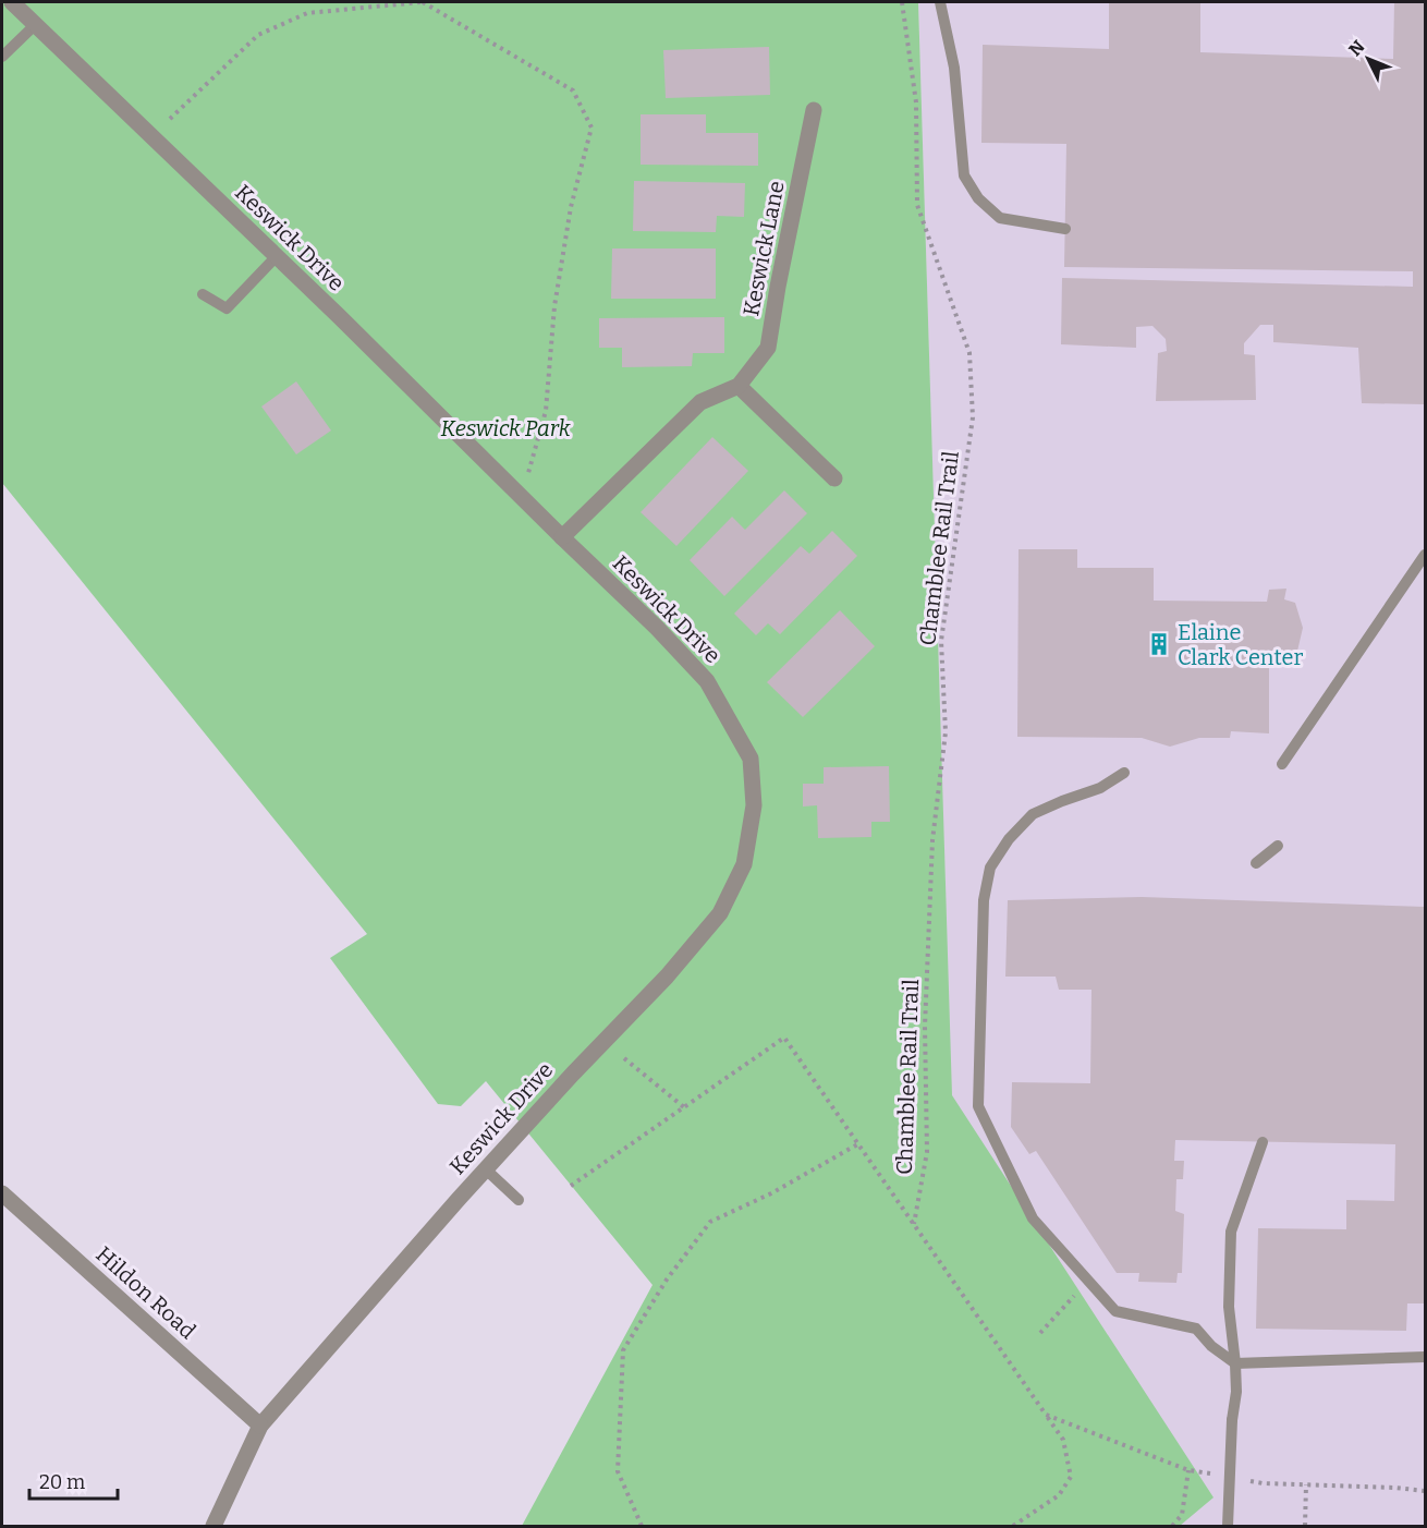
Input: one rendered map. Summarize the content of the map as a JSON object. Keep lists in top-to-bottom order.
{
  "streets": {
    "street": ["Keswick Drive", "Keswick Lane", "Hildon Road"],
    "path": ["Chamblee Rail Trail"]
  },
  "crossings": [
    ["Keswick Drive", "Keswick Lane"],
    ["Keswick Drive", "Hildon Road"]
  ],
  "parks": ["Keswick Park"],
  "places": {
    "building": ["Elaine Clark Center"]
  },
  "scale_bar": "20 m",
  "north": "top left"
}
